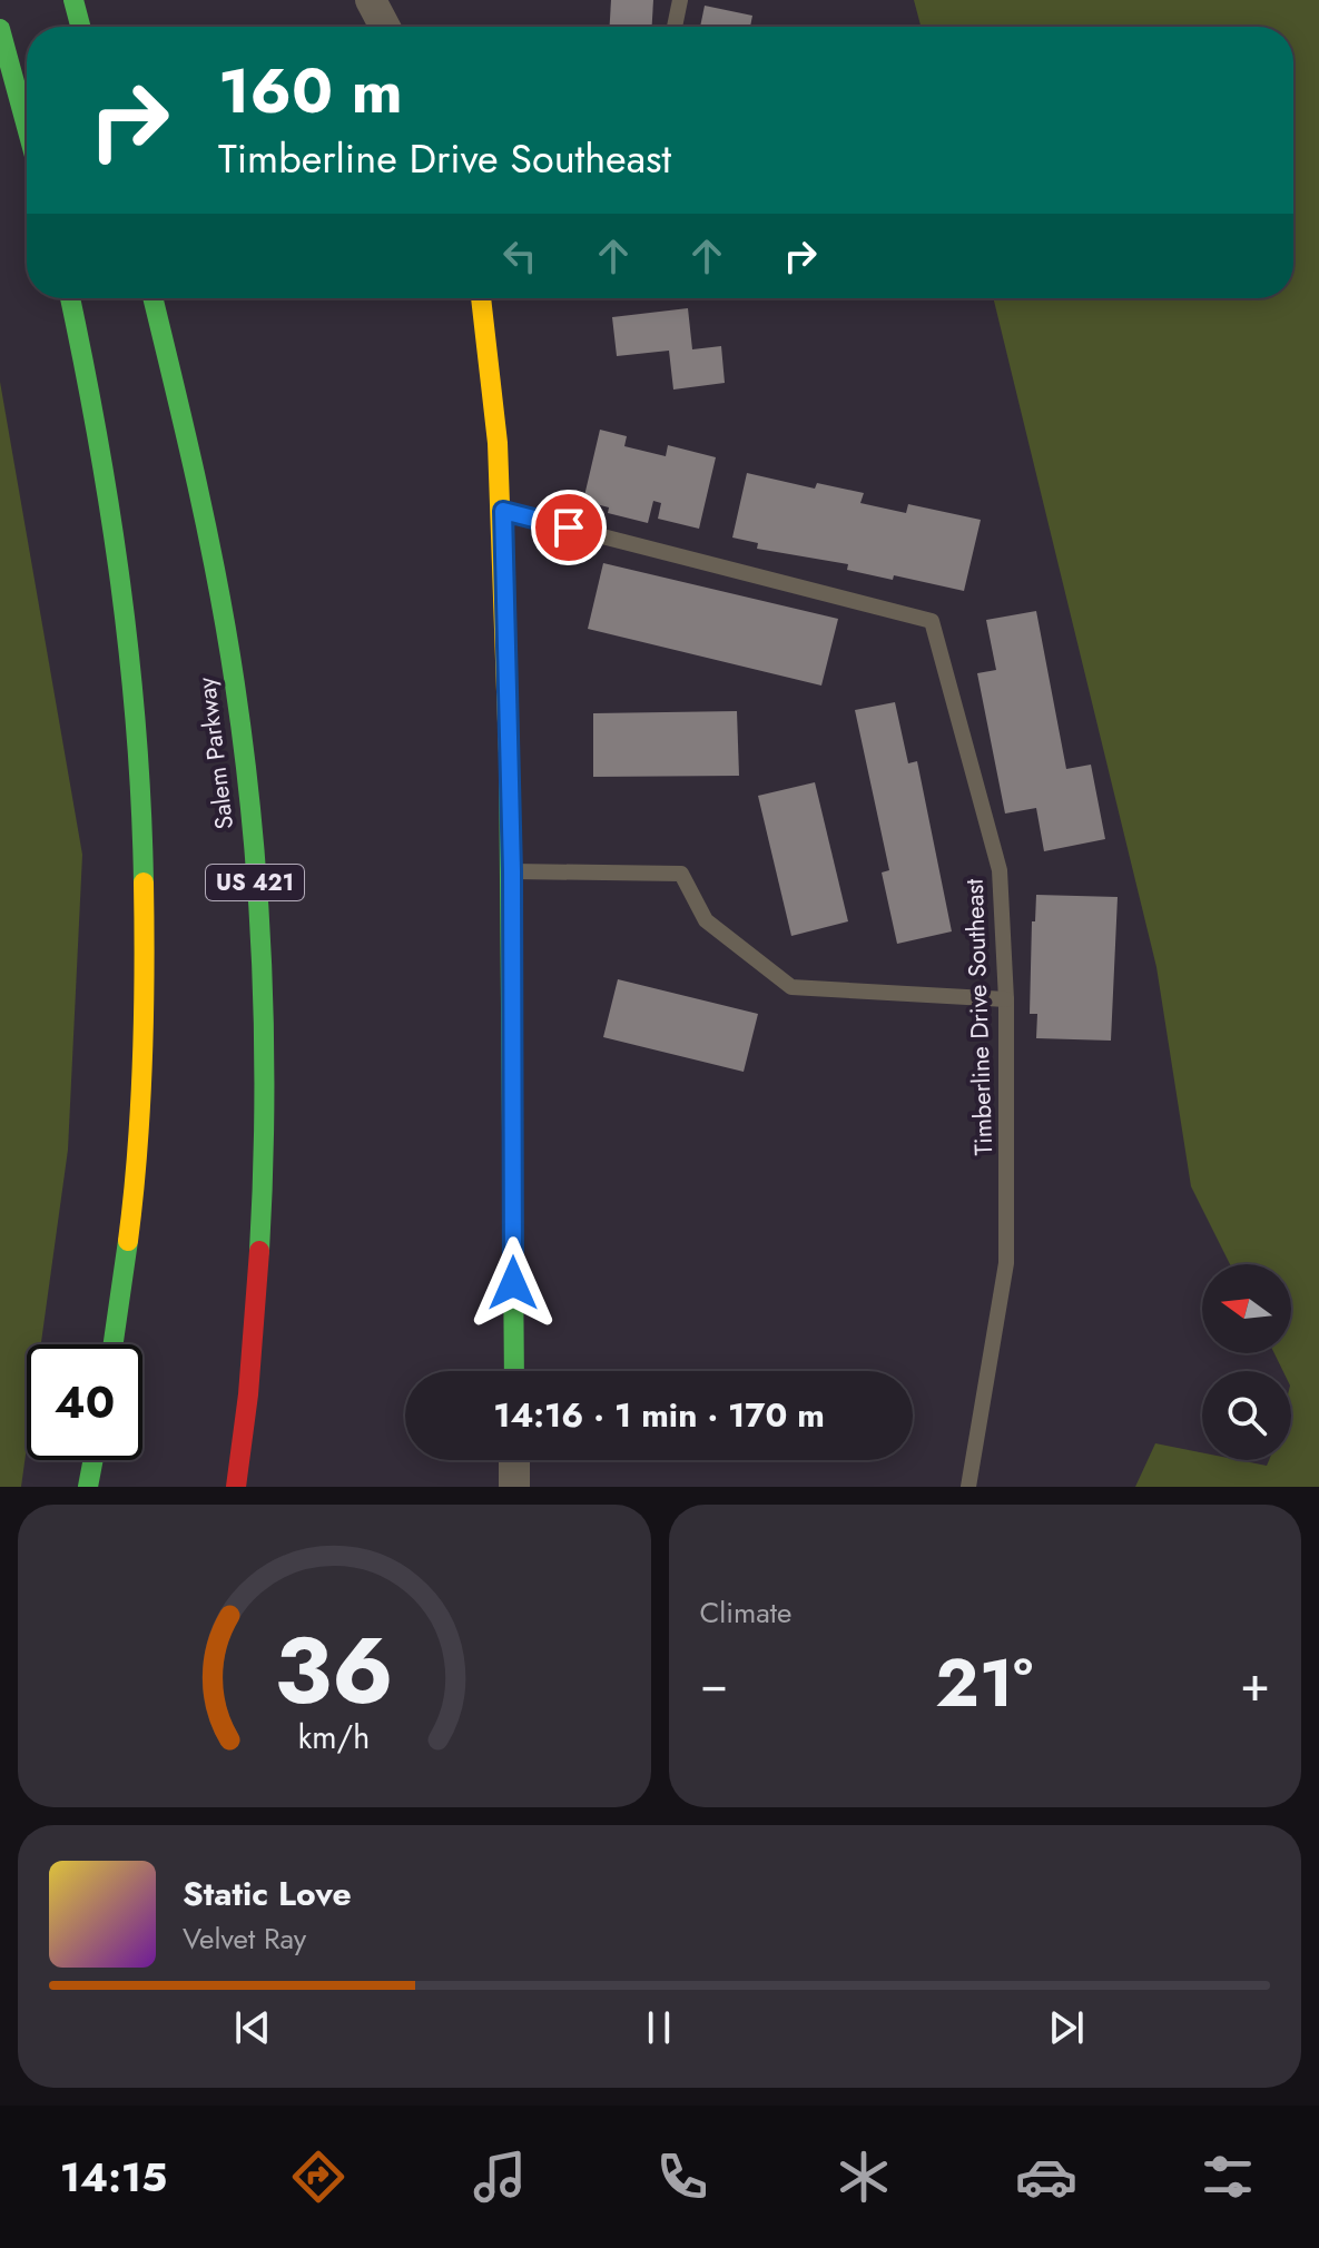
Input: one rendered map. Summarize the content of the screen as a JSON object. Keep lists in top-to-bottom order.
{
  "streets": {
    "main road": ["Salem Parkway", "US 421"],
    "lane": ["Timberline Drive Southeast"]
  },
  "north": "left",
  "page": {
    "turn": ["160 m", "Timberline Drive Southeast"],
    "limit": "40",
    "trip": "14:16 · 1 min · 170 m",
    "tile": "Climate",
    "heat": ["−", "21°", "+"],
    "song": ["Static Love", "Velvet Ray"],
    "tabs": "14:15",
    "gauge": ["36", "km/h"]
  }
}
